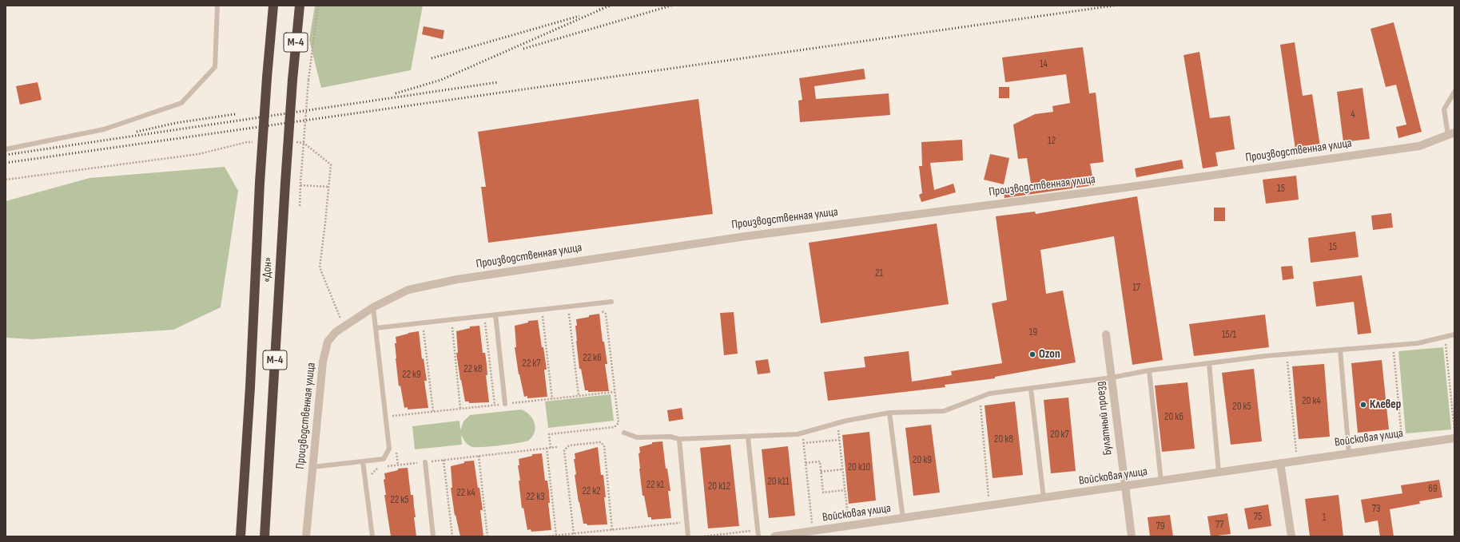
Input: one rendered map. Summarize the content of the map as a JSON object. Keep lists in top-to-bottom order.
{
  "streets": {
    "highway": ["М-4", "«Дон»"],
    "street": ["Производственная улица", "Булатный проезд", "Войсковая улица"]
  },
  "crossings": [
    ["Булатный проезд", "Войсковая улица"]
  ],
  "places": ["Ozon", "Клевер"],
  "house_numbers": [
    "14",
    "4",
    "12",
    "15",
    "15",
    "21",
    "17",
    "19",
    "15/1",
    "22 к6",
    "22 к7",
    "22 к8",
    "22 к9",
    "20 к4",
    "20 к5",
    "20 к6",
    "20 к7",
    "20 к8",
    "20 к9",
    "20 к10",
    "20 к11",
    "22 к1",
    "20 к12",
    "69",
    "22 к2",
    "22 к4",
    "22 к3",
    "22 к5",
    "73",
    "75",
    "1",
    "77",
    "79"
  ]
}
